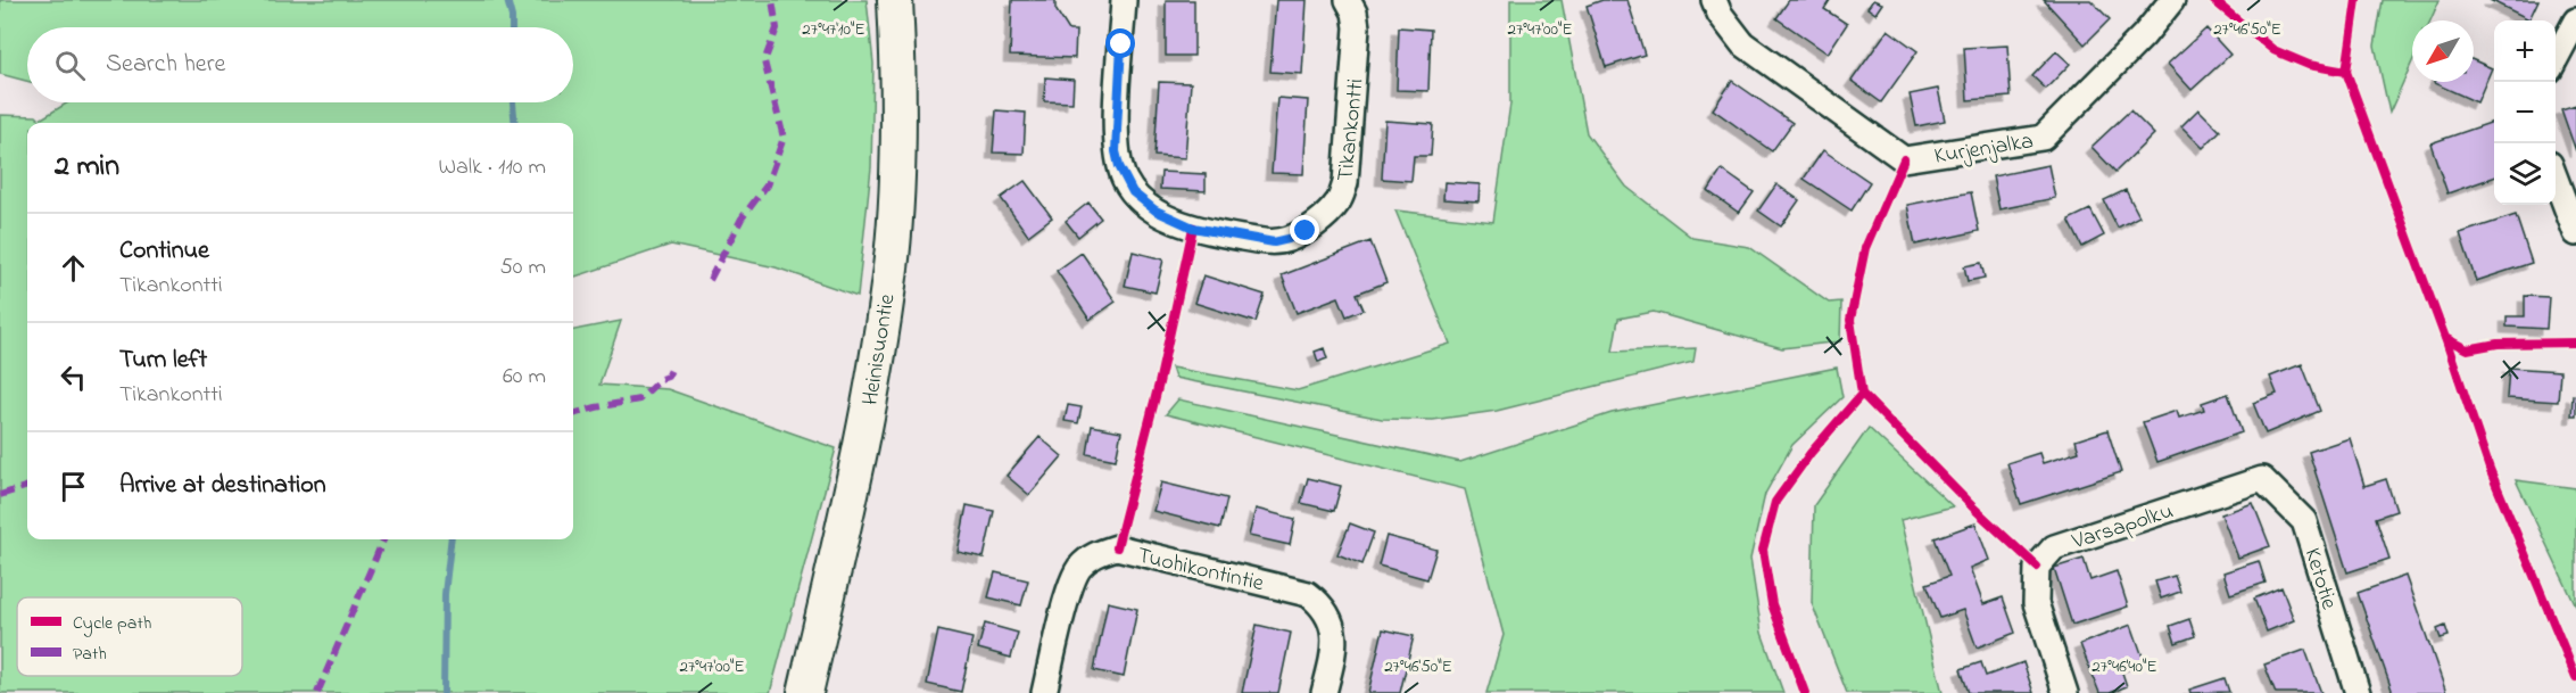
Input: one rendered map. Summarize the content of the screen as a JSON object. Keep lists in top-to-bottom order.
{
  "streets": {
    "street": [
      "Tikankontti",
      "Kurjenjalka",
      "Heinisuontie",
      "Varsapolku",
      "Tuohikontintie",
      "Ketotie"
    ]
  },
  "crossings": [
    ["Varsapolku", "Ketotie"]
  ],
  "legend": ["Cycle path", "Path"],
  "north": "bottom left",
  "page": {
    "map_buttons": ["+", "−"],
    "search": "Search here",
    "heading": ["2 min", "Walk · 110 m"],
    "list": [
      ["Continue", "Tikankontti", "50 m"],
      ["Turn left", "Tikankontti", "60 m"],
      "Arrive at destination"
    ]
  },
  "coordinates": [
    "27°47'10\"E",
    "27°47'00\"E",
    "27°46'50\"E",
    "27°46'40\"E"
  ]
}
